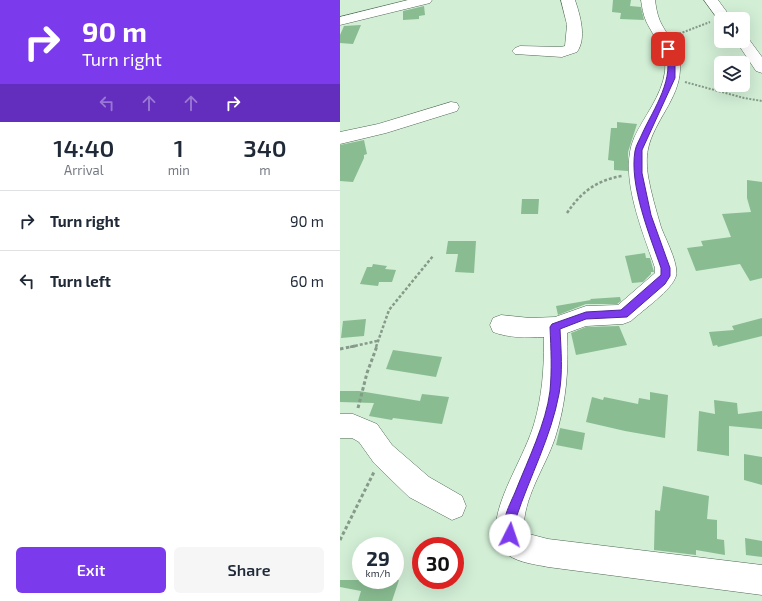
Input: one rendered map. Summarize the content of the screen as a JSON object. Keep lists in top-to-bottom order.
{
  "page": {
    "turn": ["90 m", "Turn right"],
    "eta": [
      "14:40",
      "Arrival",
      "1",
      "min",
      "340",
      "m"
    ],
    "list": [
      {
        "name": "Turn right",
        "value": "90 m"
      },
      {
        "name": "Turn left",
        "value": "60 m"
      }
    ],
    "speed": "29 km/h",
    "limit": "30",
    "buttons": ["Exit", "Share"]
  }
}
